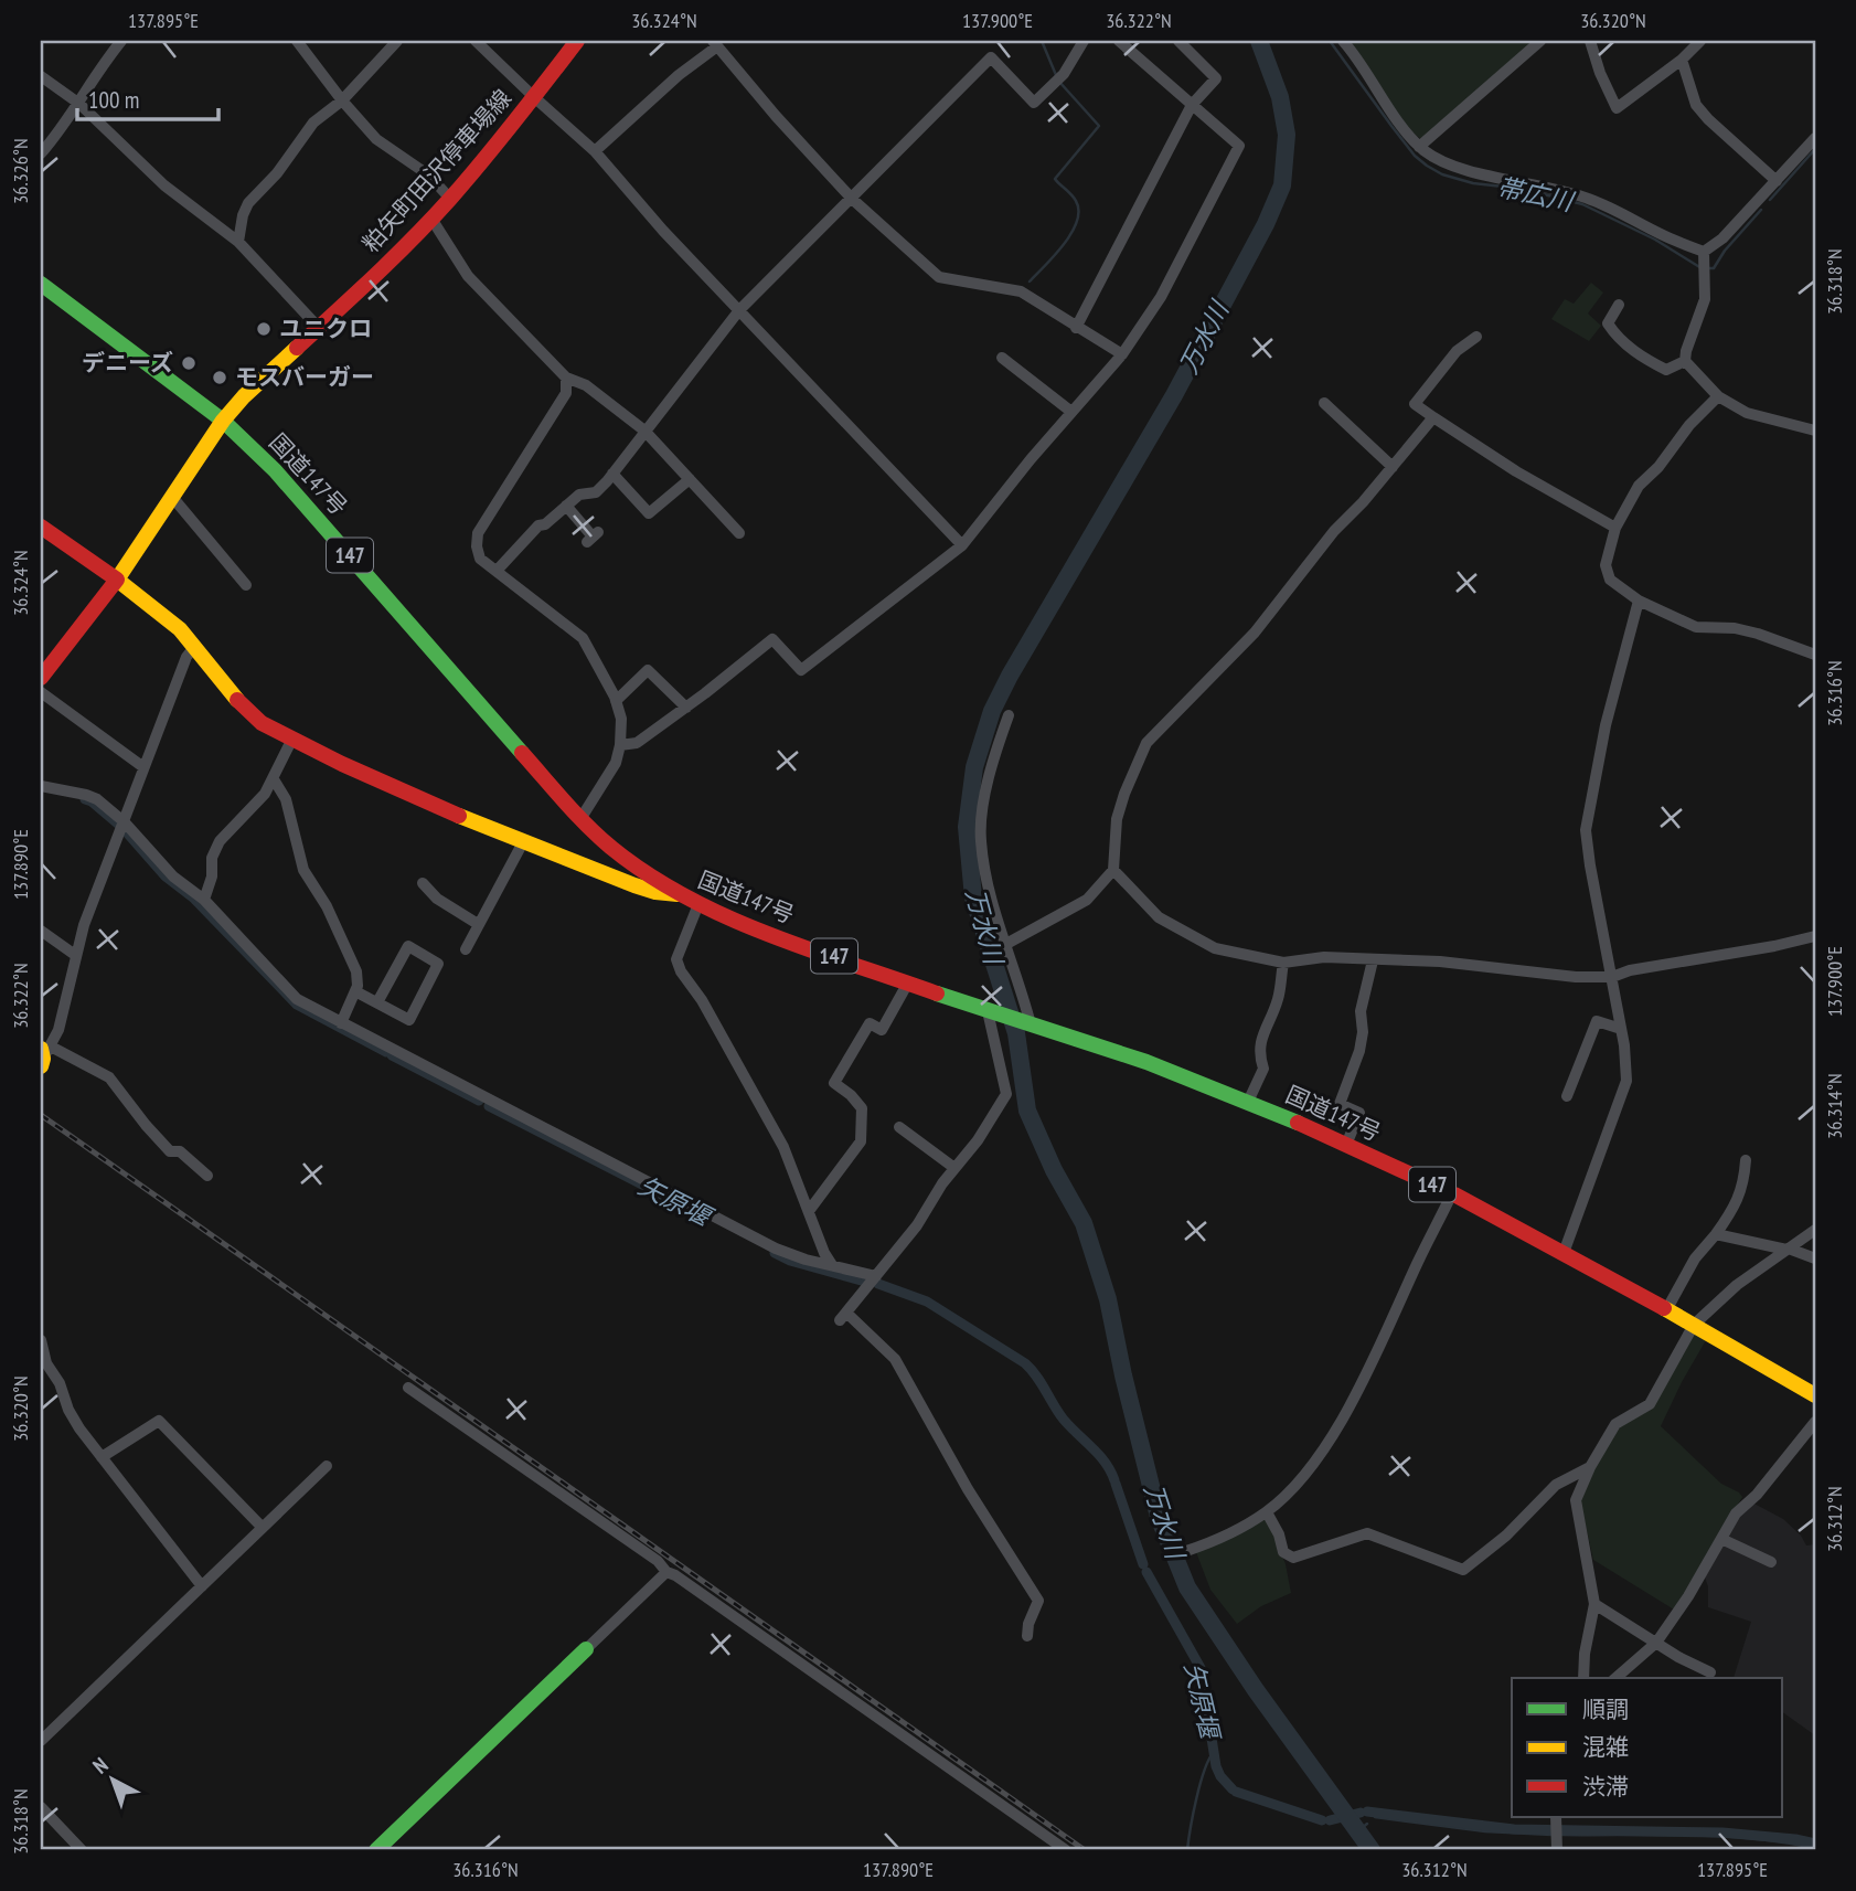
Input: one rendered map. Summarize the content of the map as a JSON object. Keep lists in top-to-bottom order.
{
  "streets": {
    "main road": ["粕矢町田沢停車場線", "国道147号", "147"]
  },
  "crossings": [
    ["粕矢町田沢停車場線", "国道147号"]
  ],
  "water": ["帯広川", "万水川", "矢原堰"],
  "places": ["ユニクロ", "デニーズ", "モスバーガー"],
  "legend": ["順調", "混雑", "渋滞"],
  "scale_bar": "100 m",
  "north": "top left",
  "coordinates": [
    "137.895°E",
    "36.324°N",
    "137.900°E",
    "36.322°N",
    "36.320°N",
    "36.326°N",
    "36.318°N",
    "36.316°N",
    "137.890°E",
    "36.314°N",
    "36.312°N"
  ]
}
